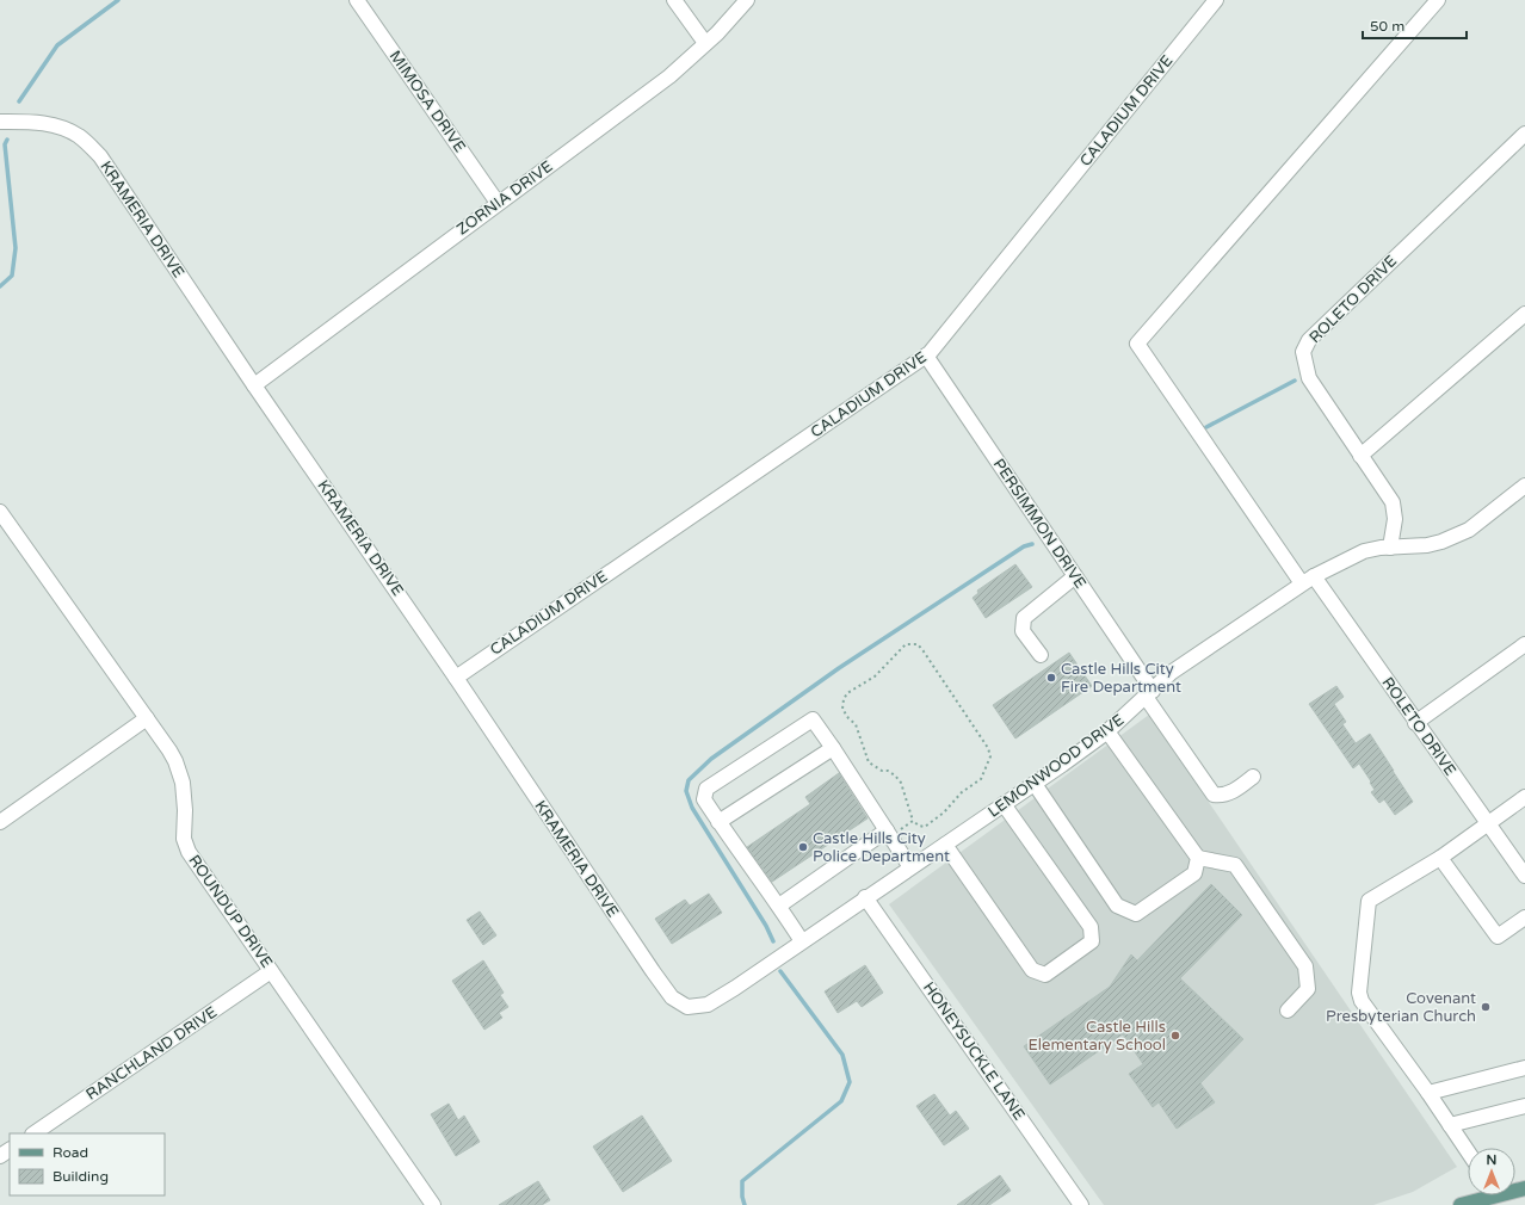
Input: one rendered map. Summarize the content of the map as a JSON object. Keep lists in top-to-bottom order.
{
  "streets": {
    "street": [
      "MIMOSA DRIVE",
      "CALADIUM DRIVE",
      "ZORNIA DRIVE",
      "KRAMERIA DRIVE",
      "ROLETO DRIVE",
      "PERSIMMON DRIVE",
      "LEMONWOOD DRIVE",
      "ROUNDUP DRIVE",
      "HONEYSUCKLE LANE",
      "RANCHLAND DRIVE"
    ]
  },
  "crossings": [
    ["MIMOSA DRIVE", "ZORNIA DRIVE"],
    ["CALADIUM DRIVE", "KRAMERIA DRIVE"],
    ["CALADIUM DRIVE", "PERSIMMON DRIVE"],
    ["ZORNIA DRIVE", "KRAMERIA DRIVE"],
    ["KRAMERIA DRIVE", "LEMONWOOD DRIVE"],
    ["ROLETO DRIVE", "LEMONWOOD DRIVE"],
    ["PERSIMMON DRIVE", "LEMONWOOD DRIVE"],
    ["LEMONWOOD DRIVE", "HONEYSUCKLE LANE"],
    ["ROUNDUP DRIVE", "RANCHLAND DRIVE"]
  ],
  "places": [
    "Castle Hills City Fire Department",
    "Castle Hills City Police Department",
    "Covenant Presbyterian Church",
    "Castle Hills Elementary School"
  ],
  "legend": ["Road", "Building"],
  "scale_bar": "50 m",
  "north": "top"
}
